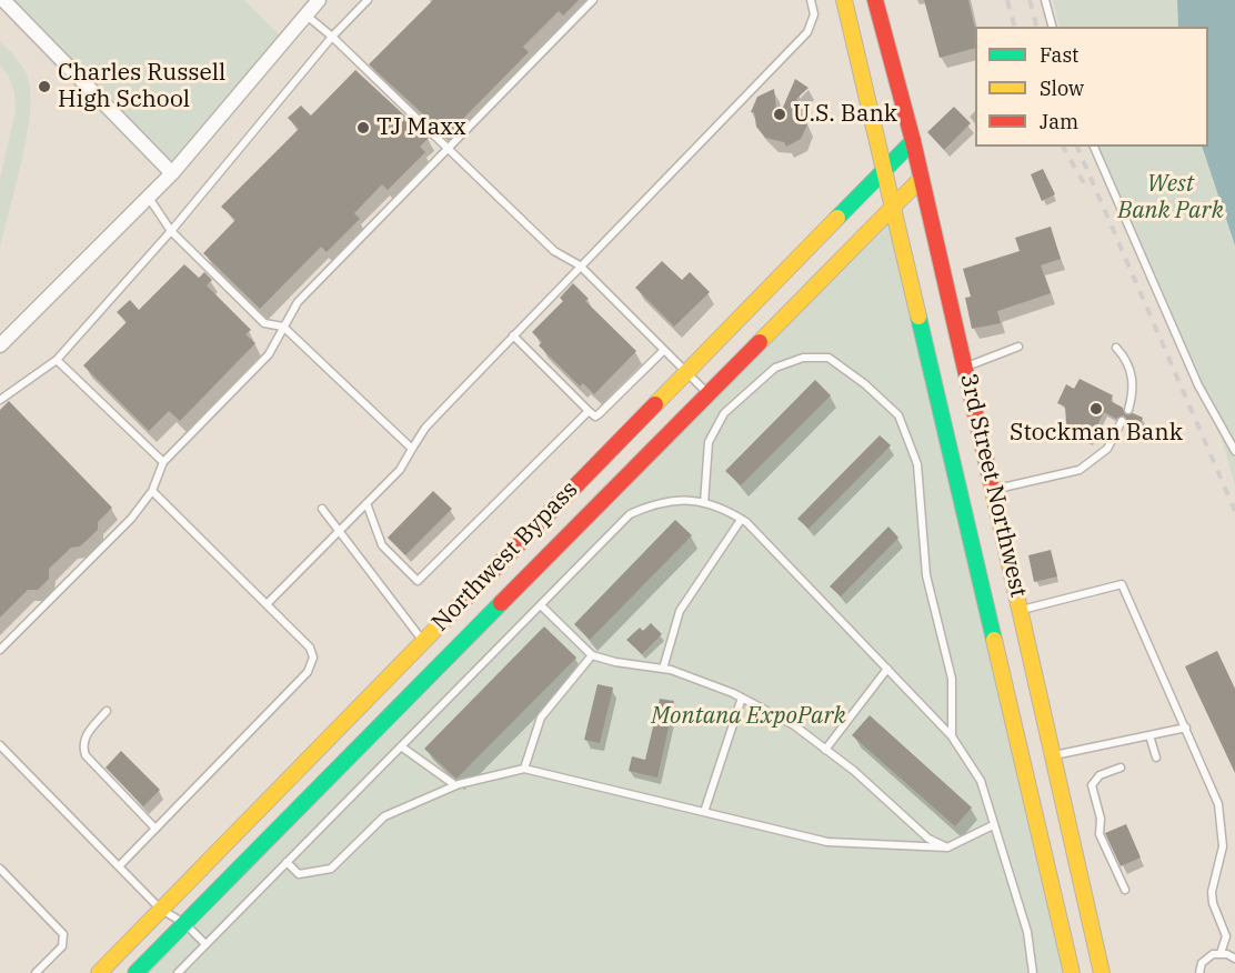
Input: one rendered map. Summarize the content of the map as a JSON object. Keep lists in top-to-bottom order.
{
  "streets": {
    "main road": ["3rd Street Northwest", "Northwest Bypass"]
  },
  "crossings": [
    ["3rd Street Northwest", "Northwest Bypass"]
  ],
  "parks": ["West Bank Park", "Montana ExpoPark"],
  "places": [
    "Charles Russell High School",
    "U.S. Bank",
    "TJ Maxx",
    "Stockman Bank"
  ],
  "legend": ["Fast", "Slow", "Jam"]
}
